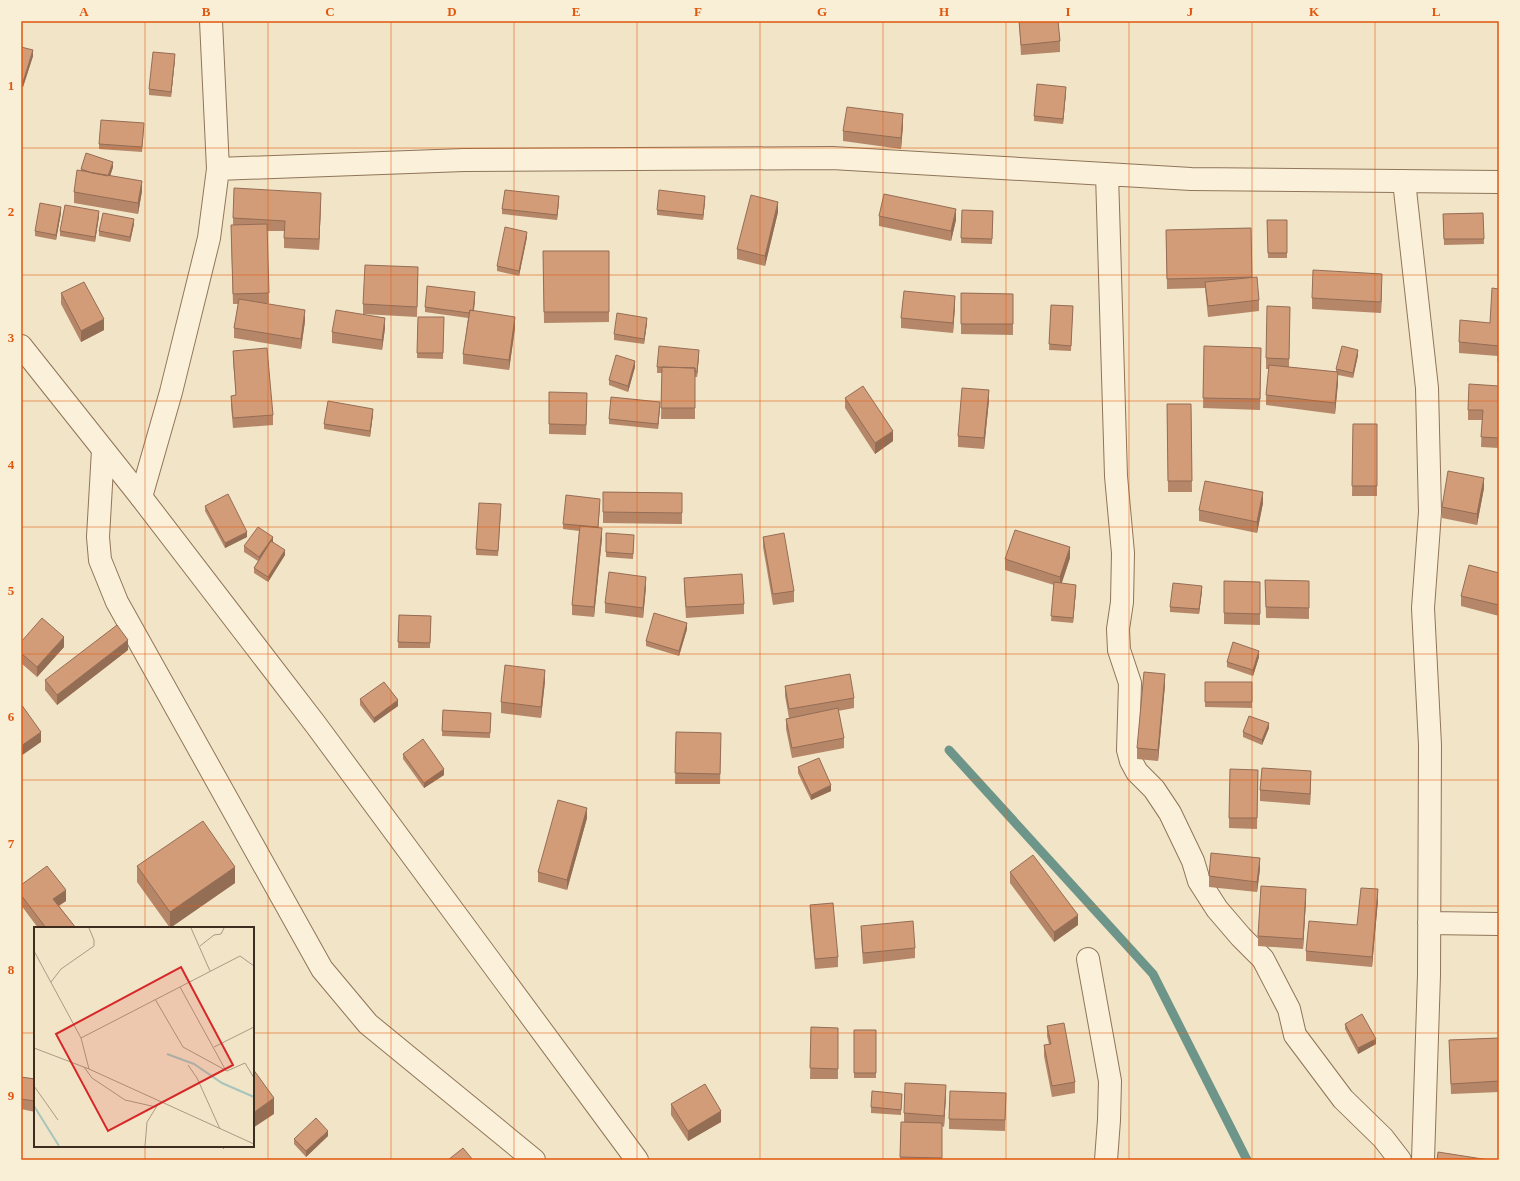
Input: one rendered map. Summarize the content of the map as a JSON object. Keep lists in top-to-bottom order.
{
  "grid": {
    "columns": [
      "A",
      "B",
      "C",
      "D",
      "E",
      "F",
      "G",
      "H",
      "I",
      "J",
      "K",
      "L"
    ],
    "rows": [
      "1",
      "2",
      "3",
      "4",
      "5",
      "6",
      "7",
      "8",
      "9"
    ]
  }
}
